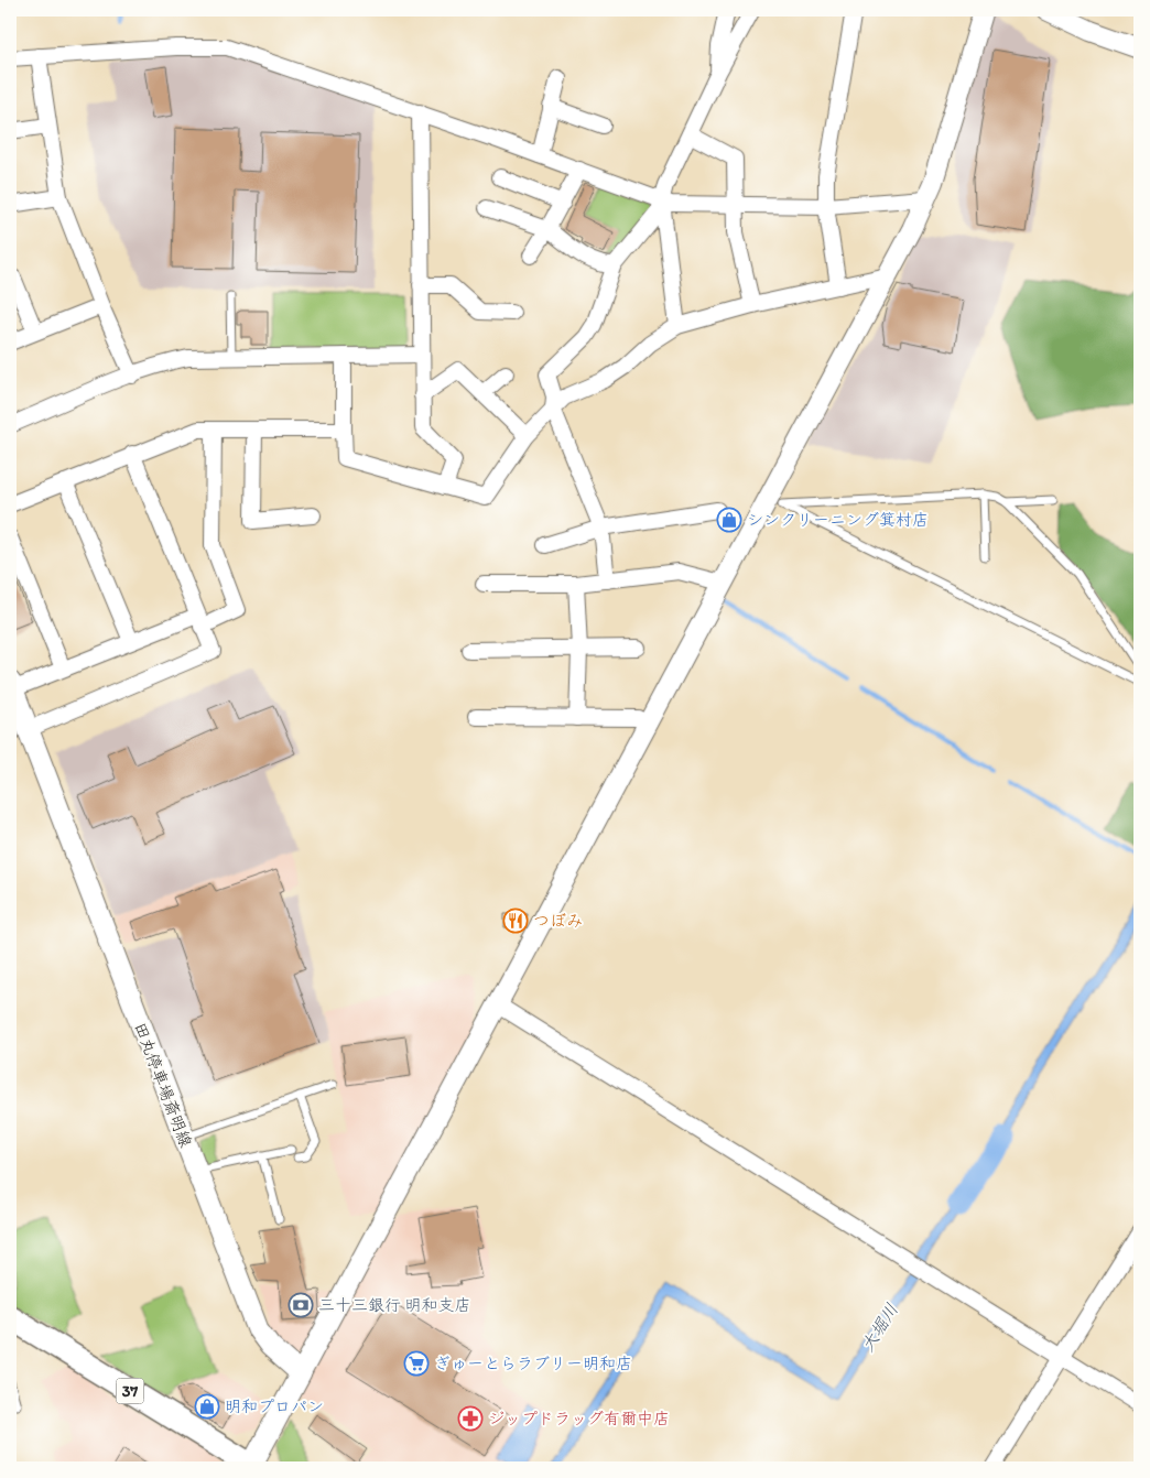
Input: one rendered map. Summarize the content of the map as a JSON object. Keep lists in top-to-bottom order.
{
  "streets": {
    "main road": ["田丸停車場斎明線", "37"]
  },
  "water": ["大堀川"],
  "places": {
    "shop": ["シンクリーニング箕村店", "明和プロパン"],
    "restaurant": ["つぼみ"],
    "bank": ["三十三銀行 明和支店"],
    "supermarket": ["ぎゅーとらラブリー明和店"],
    "pharmacy": ["ジップドラッグ有爾中店"]
  }
}
